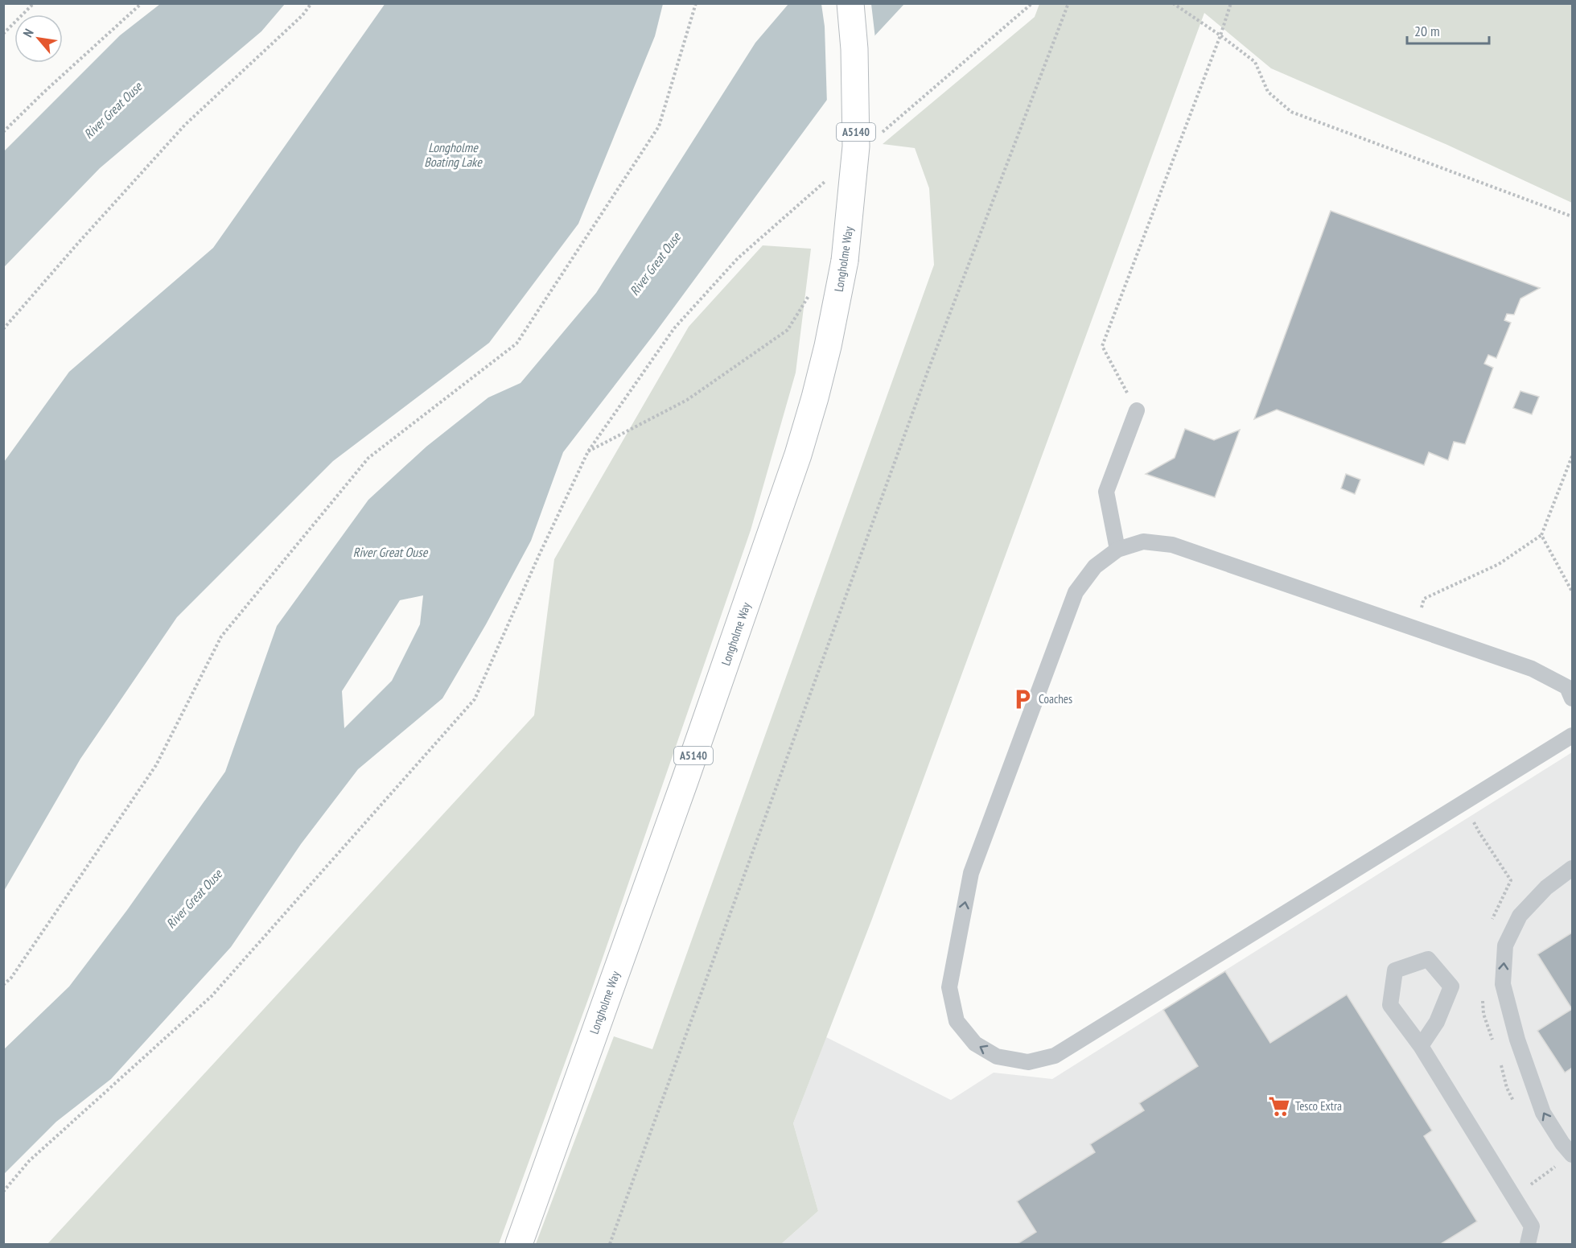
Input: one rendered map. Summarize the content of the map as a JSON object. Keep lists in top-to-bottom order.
{
  "streets": {
    "main road": ["A5140", "Longholme Way"]
  },
  "water": ["River Great Ouse", "Longholme Boating Lake"],
  "places": {
    "parking": ["Coaches"],
    "supermarket": ["Tesco Extra"]
  },
  "scale_bar": "20 m",
  "north": "top left"
}
